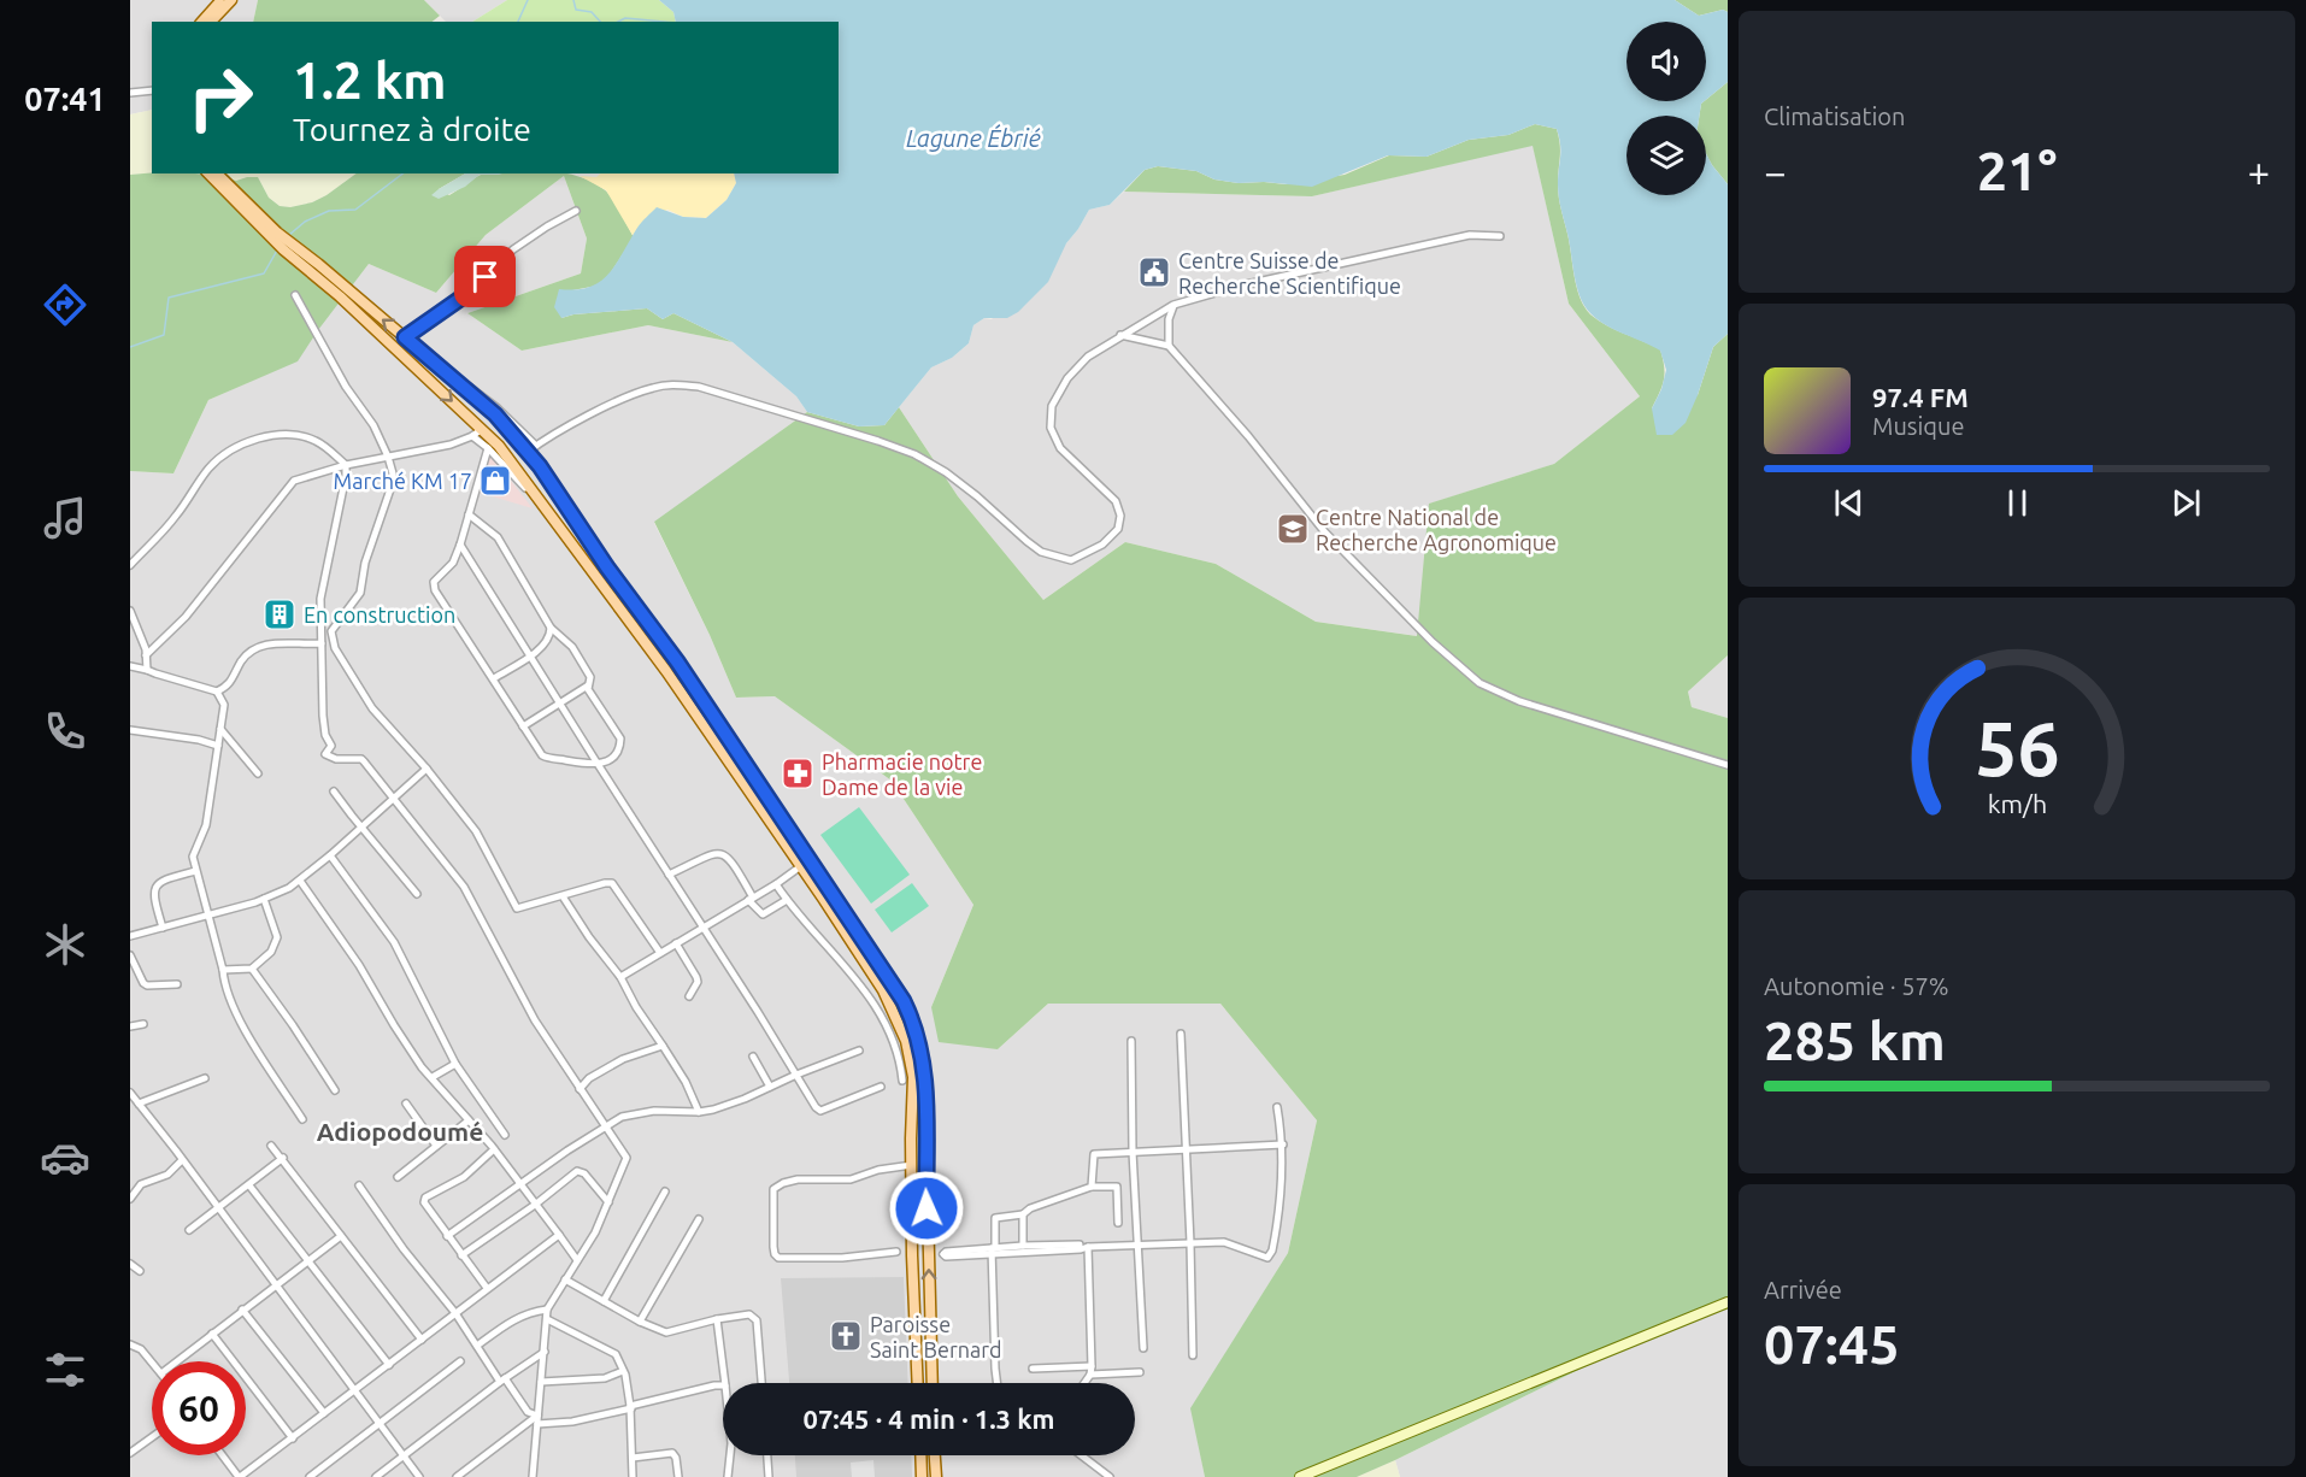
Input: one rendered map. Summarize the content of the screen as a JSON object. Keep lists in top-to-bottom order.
{
  "districts": ["Adiopodoumé"],
  "water": ["Lagune Ébrié"],
  "places": {
    "public building": ["Centre Suisse de Recherche Scientifique"],
    "shop": ["Marché KM 17"],
    "school or university": ["Centre National de Recherche Agronomique"],
    "building": ["En construction"],
    "pharmacy": ["Pharmacie notre Dame de la vie"],
    "church": ["Paroisse Saint Bernard"]
  },
  "page": {
    "tabs": "07:41",
    "tile": [
      "Climatisation",
      ["Autonomie · 57%", "285 km"],
      ["Arrivée", "07:45"]
    ],
    "turn": ["1.2 km", "Tournez à droite"],
    "heat": ["−", "21°", "+"],
    "song": ["97.4 FM", "Musique"],
    "limit": "60",
    "trip": "07:45 · 4 min · 1.3 km",
    "gauge": ["56", "km/h"]
  }
}
